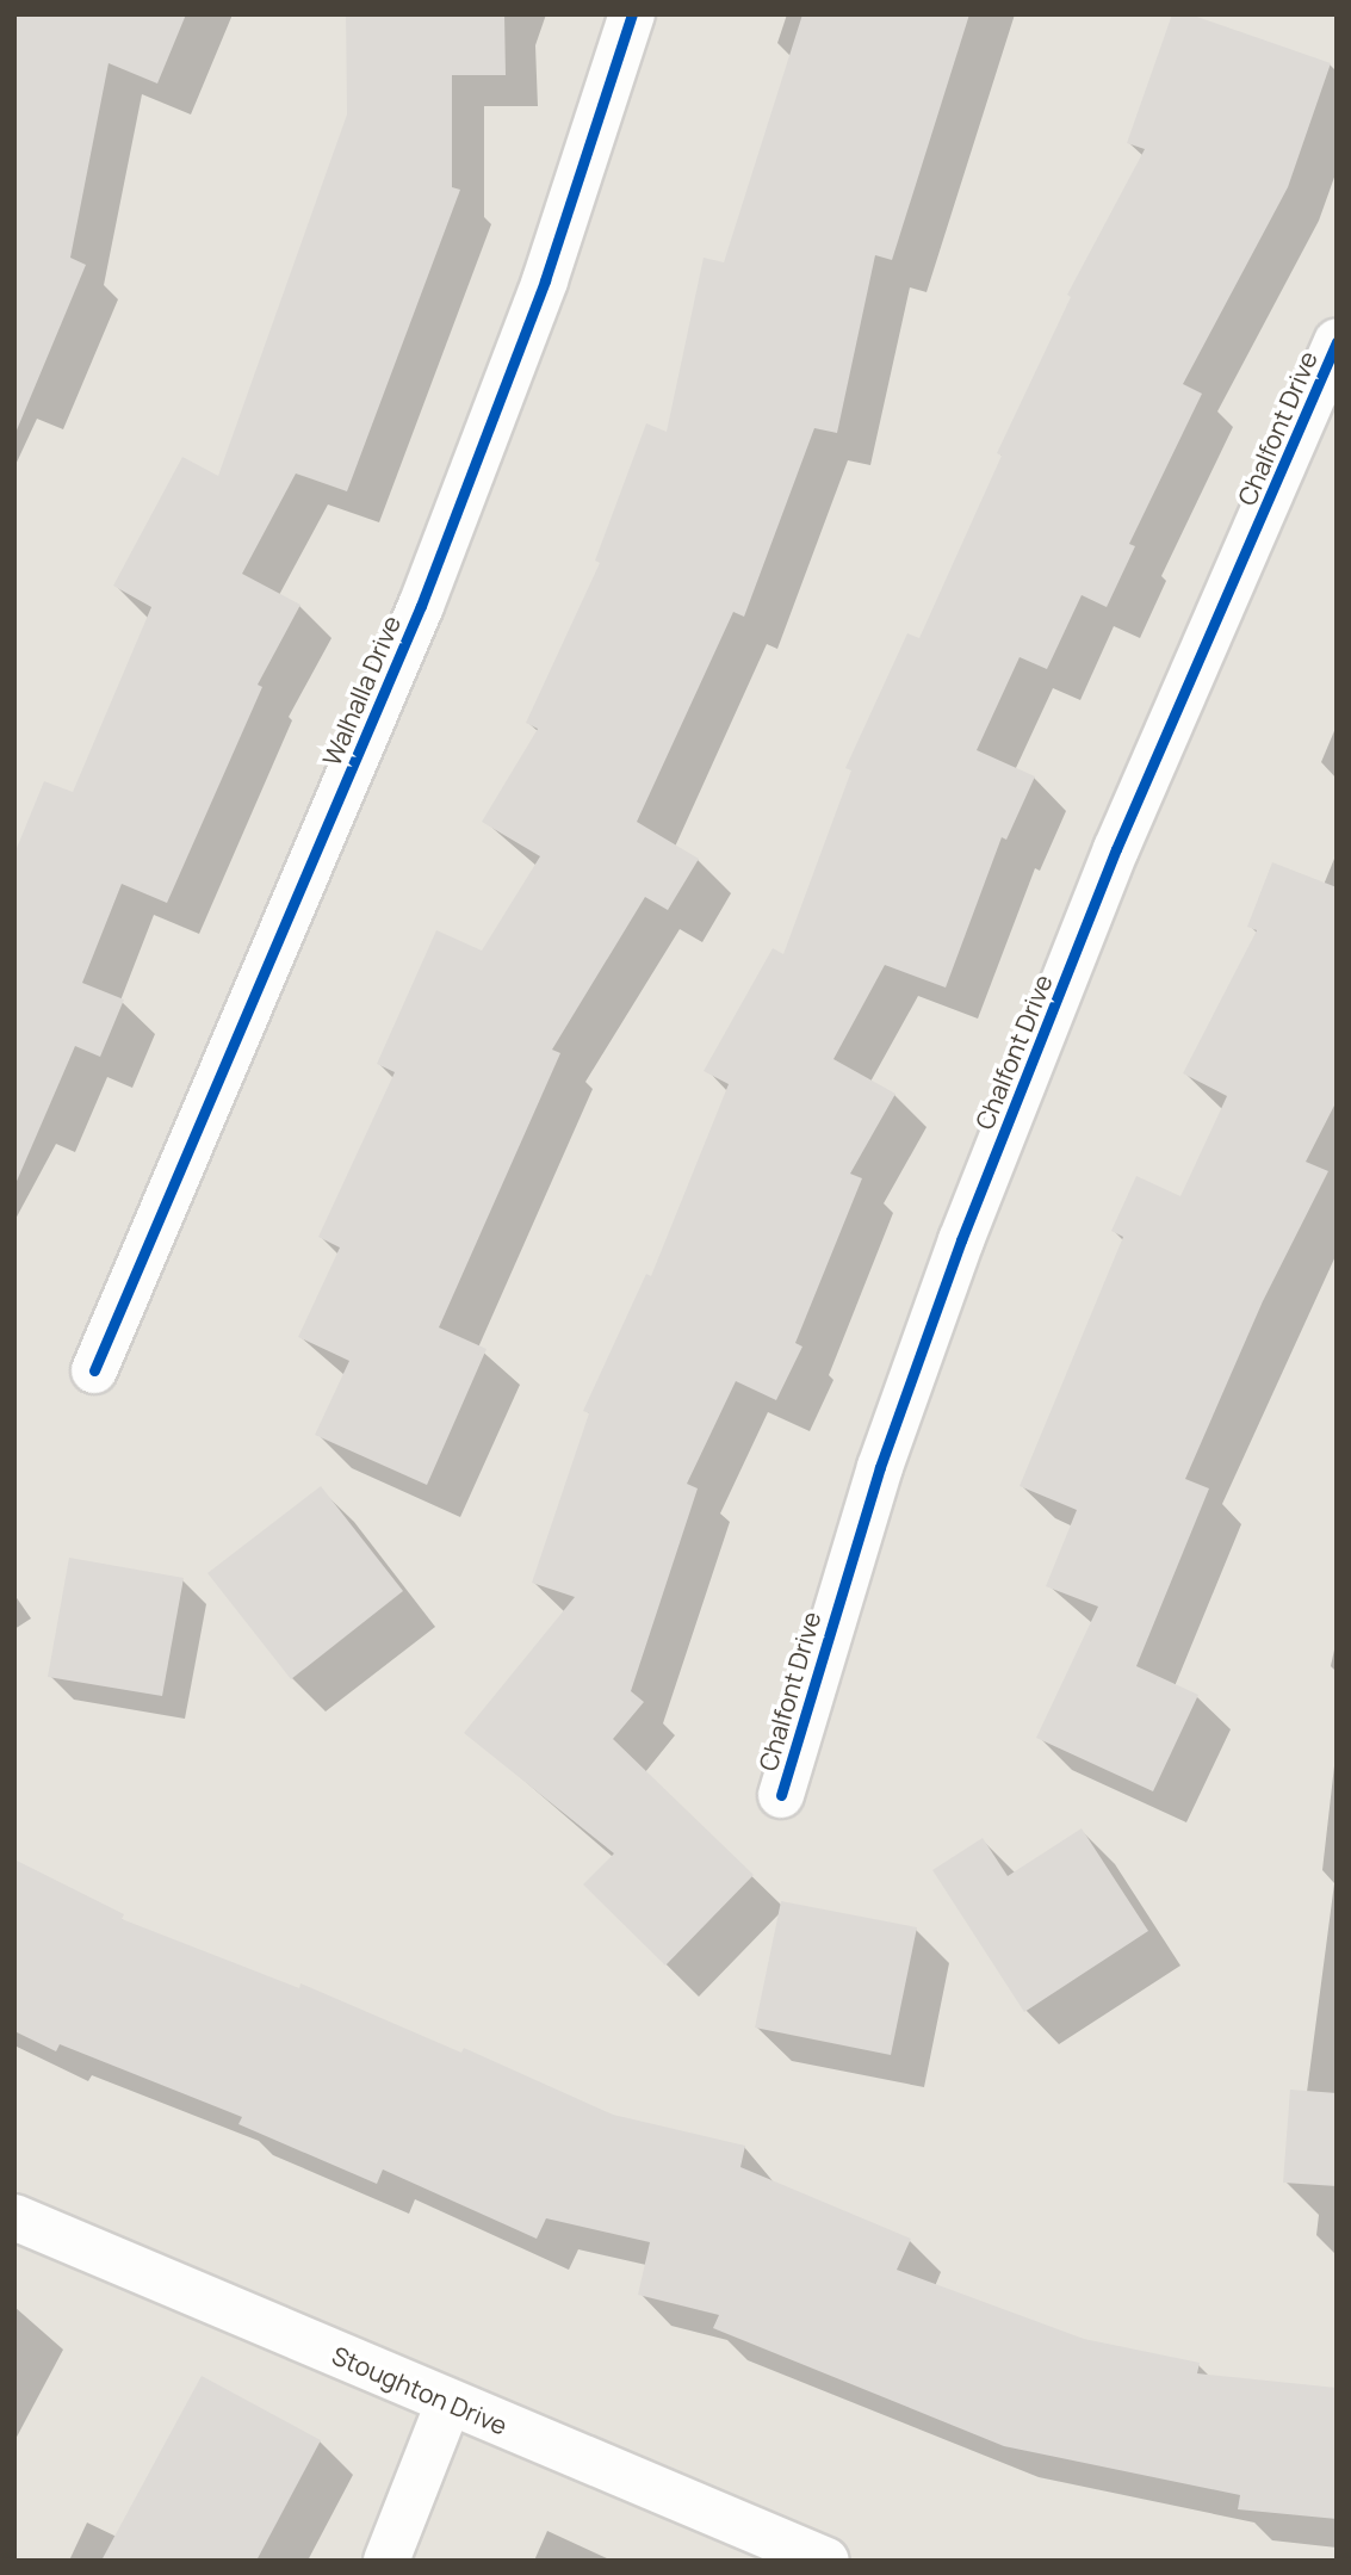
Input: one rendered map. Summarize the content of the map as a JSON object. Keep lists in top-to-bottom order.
{
  "streets": {
    "street": ["Chalfont Drive", "Walhalla Drive", "Stoughton Drive"]
  }
}
